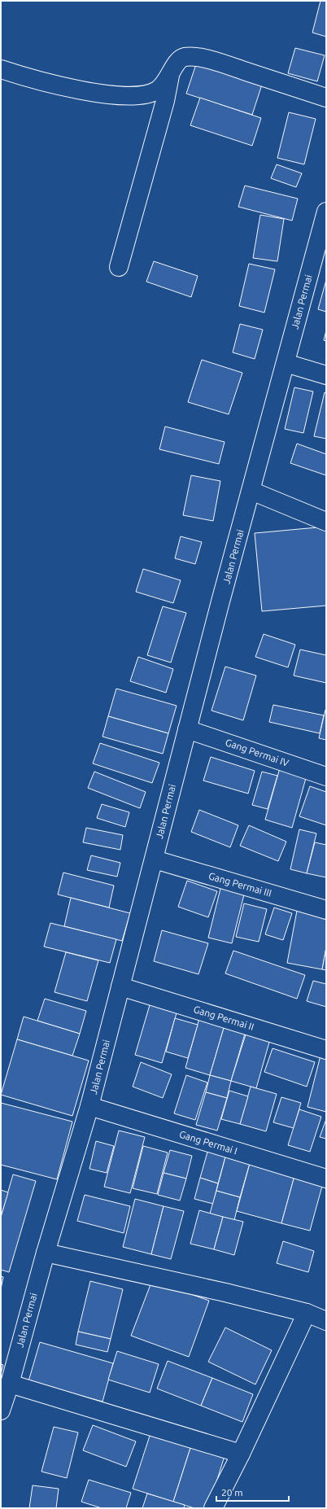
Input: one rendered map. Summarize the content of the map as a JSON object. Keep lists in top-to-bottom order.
{
  "streets": {
    "street": [
      "Jalan Permai",
      "Gang Permai IV",
      "Gang Permai III",
      "Gang Permai II",
      "Gang Permai I"
    ]
  },
  "crossings": [
    ["Jalan Permai", "Gang Permai IV"],
    ["Jalan Permai", "Gang Permai III"],
    ["Jalan Permai", "Gang Permai II"],
    ["Jalan Permai", "Gang Permai I"]
  ],
  "scale_bar": "20 m"
}
